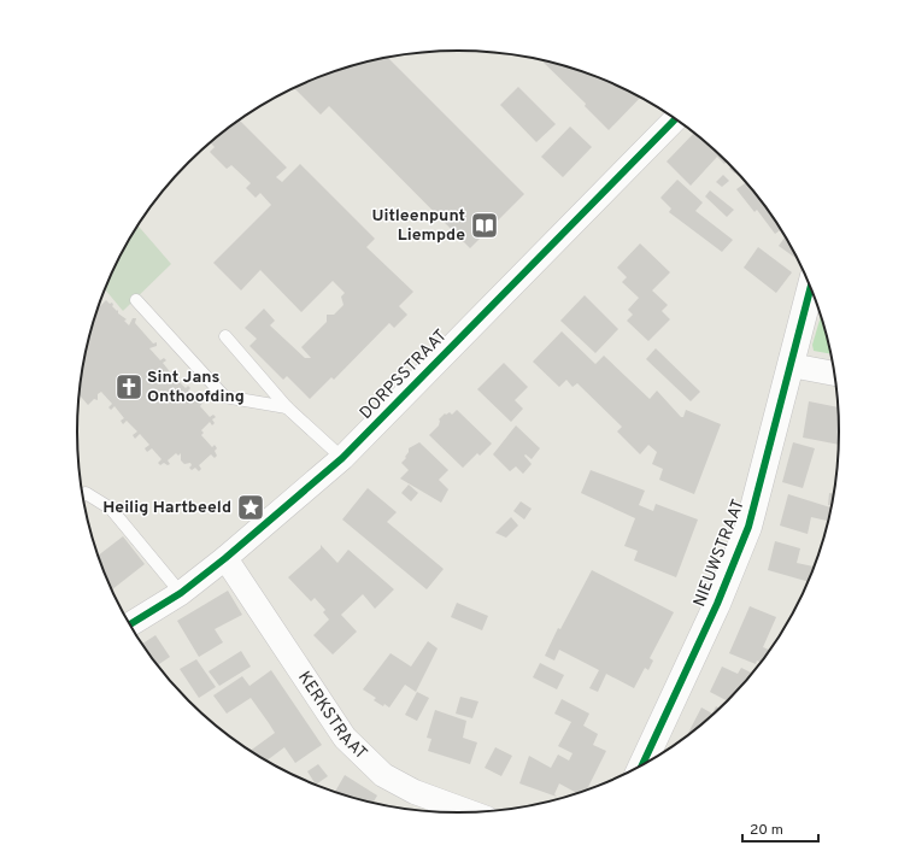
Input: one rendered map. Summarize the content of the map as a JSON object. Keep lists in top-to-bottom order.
{
  "streets": {
    "street": ["DORPSSTRAAT", "NIEUWSTRAAT", "KERKSTRAAT"]
  },
  "crossings": [
    ["DORPSSTRAAT", "KERKSTRAAT"]
  ],
  "places": {
    "library": ["Uitleenpunt Liempde"],
    "church": ["Sint Jans Onthoofding"],
    "place": ["Heilig Hartbeeld"]
  },
  "scale_bar": "20 m"
}
